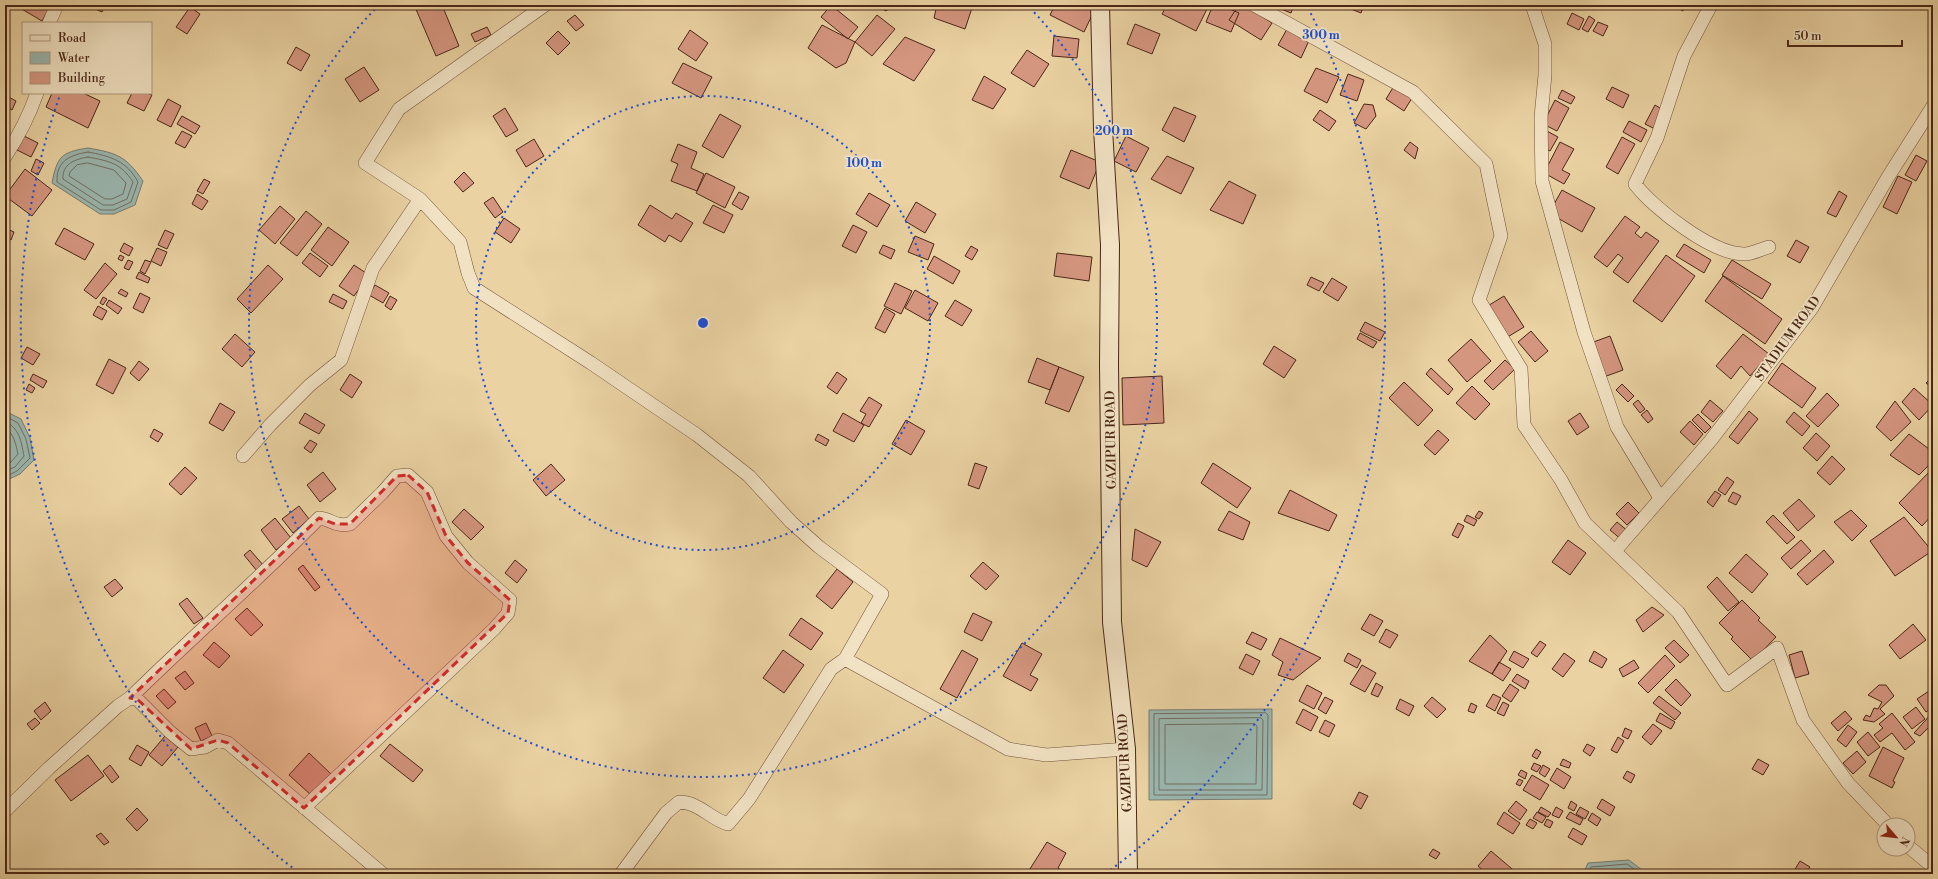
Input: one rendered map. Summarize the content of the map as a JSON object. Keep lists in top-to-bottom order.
{
  "streets": {
    "street": ["STADIUM ROAD", "GAZIPUR ROAD"]
  },
  "legend": ["Road", "Water", "Building"],
  "scale_bar": "50 m",
  "north": "bottom right",
  "rings": ["300 m", "200 m", "100 m"]
}
